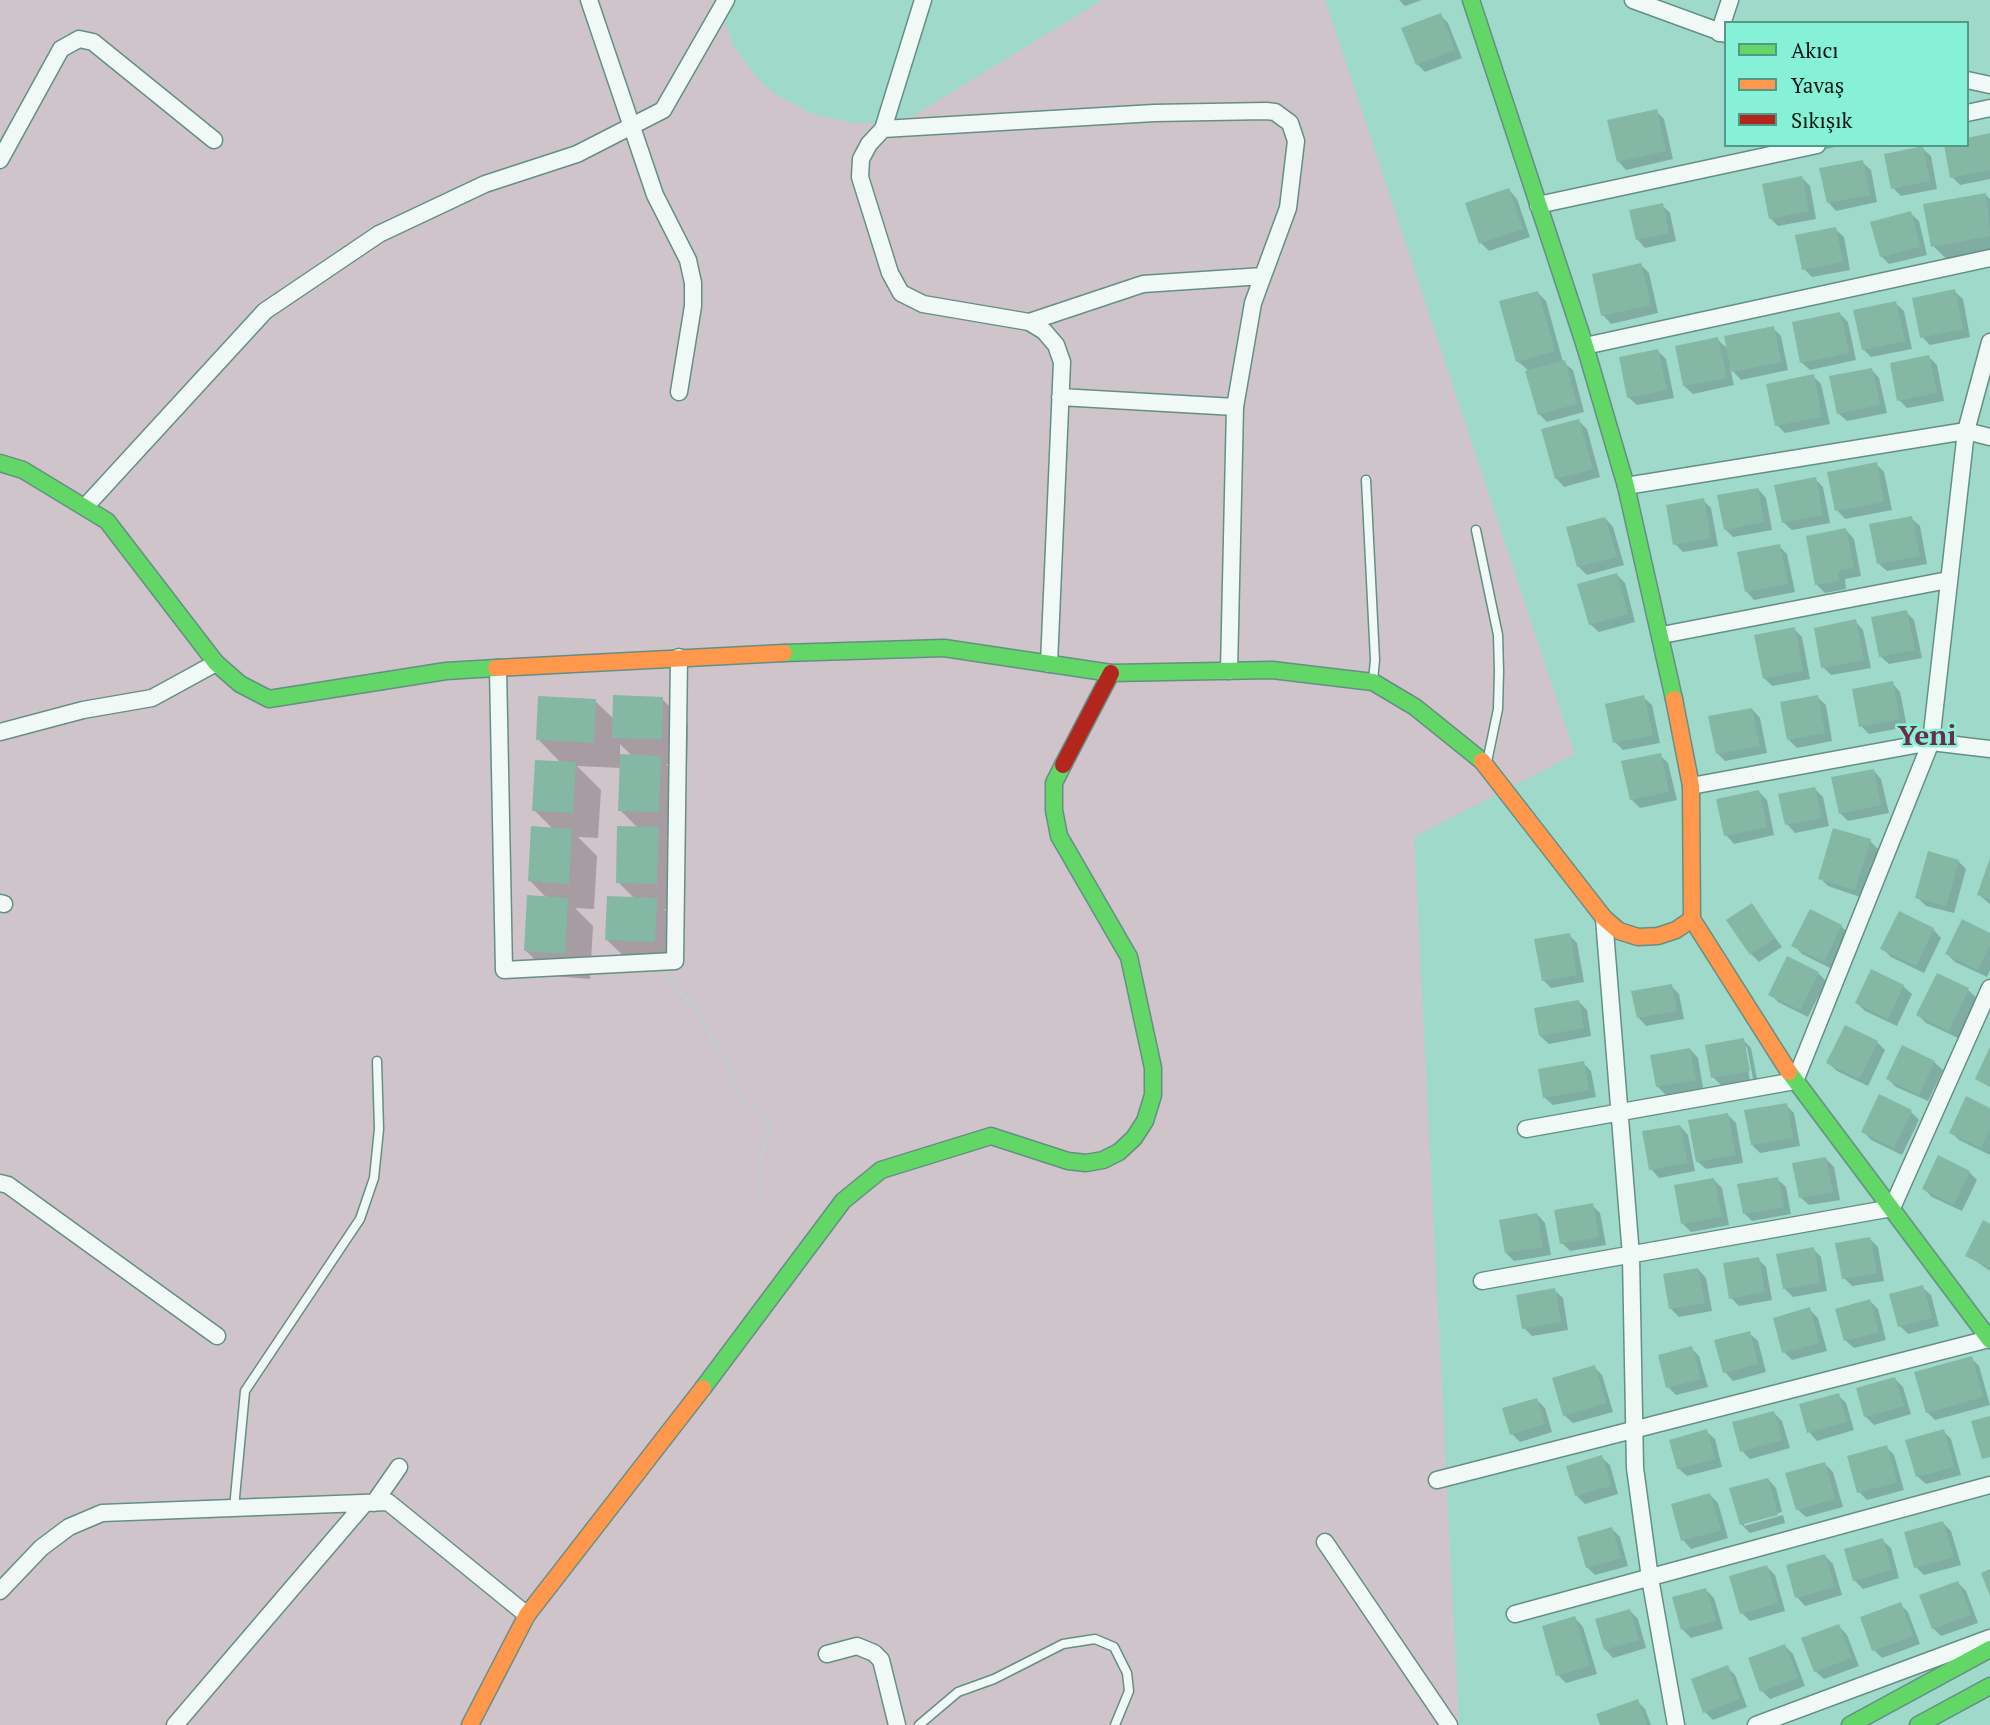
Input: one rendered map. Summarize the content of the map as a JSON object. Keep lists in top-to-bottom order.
{
  "districts": ["Yeni"],
  "legend": ["Akıcı", "Yavaş", "Sıkışık"]
}
